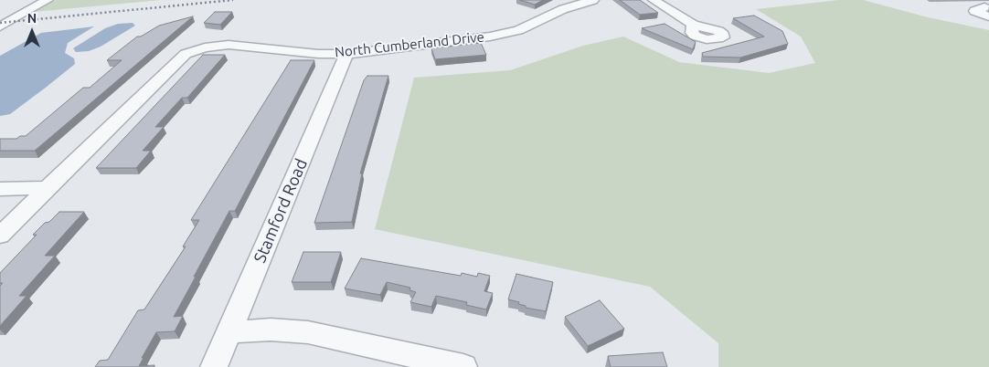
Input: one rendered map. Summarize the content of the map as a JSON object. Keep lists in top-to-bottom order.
{
  "streets": {
    "street": ["North Cumberland Drive", "Stamford Road"]
  },
  "crossings": [
    ["North Cumberland Drive", "Stamford Road"]
  ],
  "north": "top"
}
